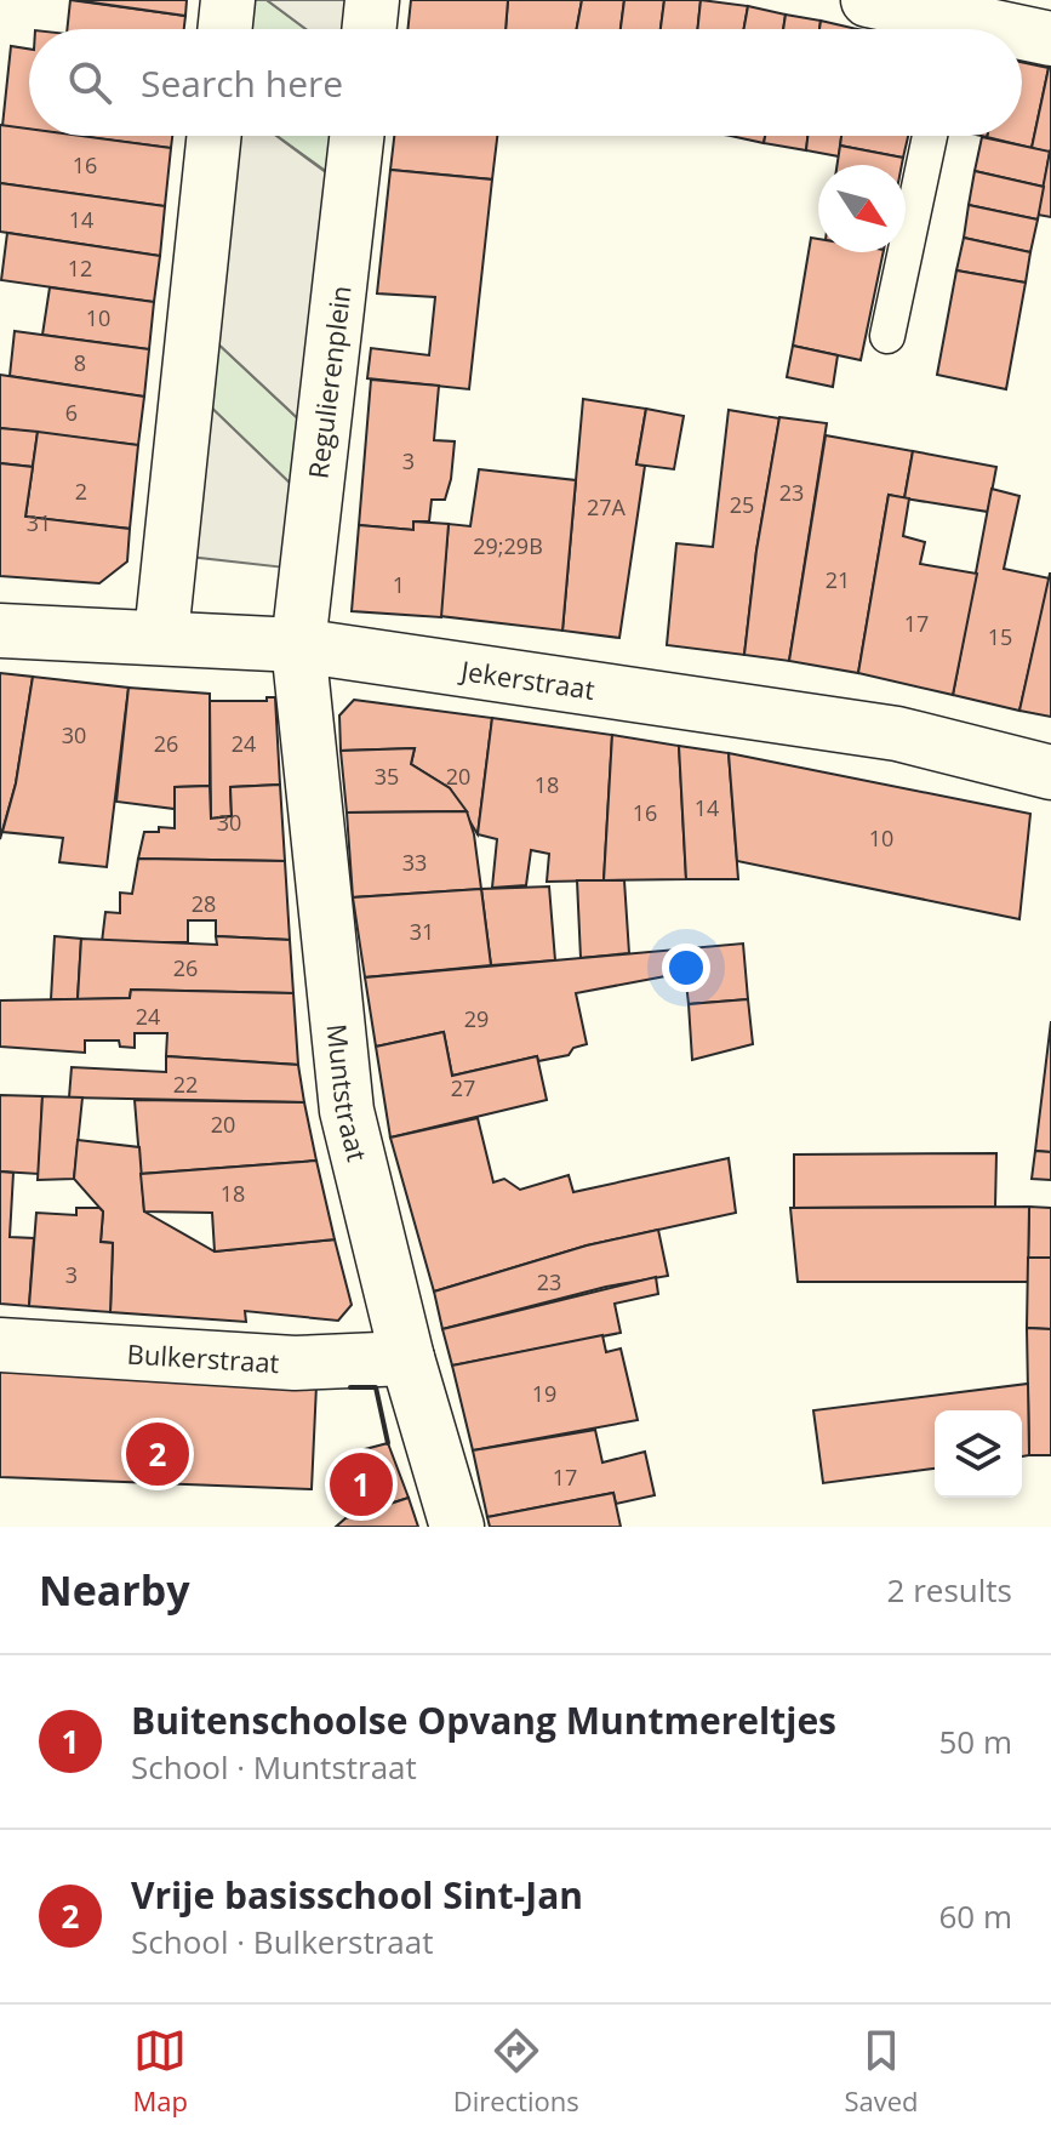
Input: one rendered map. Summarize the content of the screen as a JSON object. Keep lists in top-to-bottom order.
{
  "streets": {
    "street": [
      "Regulierenplein",
      "Jekerstraat",
      "Muntstraat",
      "Bulkerstraat"
    ]
  },
  "crossings": [
    ["Regulierenplein", "Jekerstraat"],
    ["Regulierenplein", "Muntstraat"],
    ["Jekerstraat", "Muntstraat"],
    ["Muntstraat", "Bulkerstraat"]
  ],
  "house_numbers": [
    "16",
    "14",
    "12",
    "10",
    "8",
    "6",
    "3",
    "2",
    "23",
    "25",
    "27A",
    "31",
    "29;29B",
    "21",
    "1",
    "17",
    "15",
    "30",
    "26",
    "24",
    "35",
    "20",
    "18",
    "14",
    "16",
    "30",
    "10",
    "33",
    "28",
    "31",
    "26",
    "24",
    "29",
    "22",
    "27",
    "20",
    "18",
    "3",
    "23",
    "19",
    "17"
  ],
  "north": "bottom right",
  "page": {
    "search": "Search here",
    "pins": ["2", "1"],
    "heading": ["Nearby", "2 results"],
    "list": [
      {
        "mark": "1",
        "name": "Buitenschoolse Opvang Muntmereltjes",
        "note": "School · Muntstraat",
        "value": "50 m"
      },
      {
        "mark": "2",
        "name": "Vrije basisschool Sint-Jan",
        "note": "School · Bulkerstraat",
        "value": "60 m"
      }
    ],
    "nav": ["Map", "Directions", "Saved"]
  }
}
